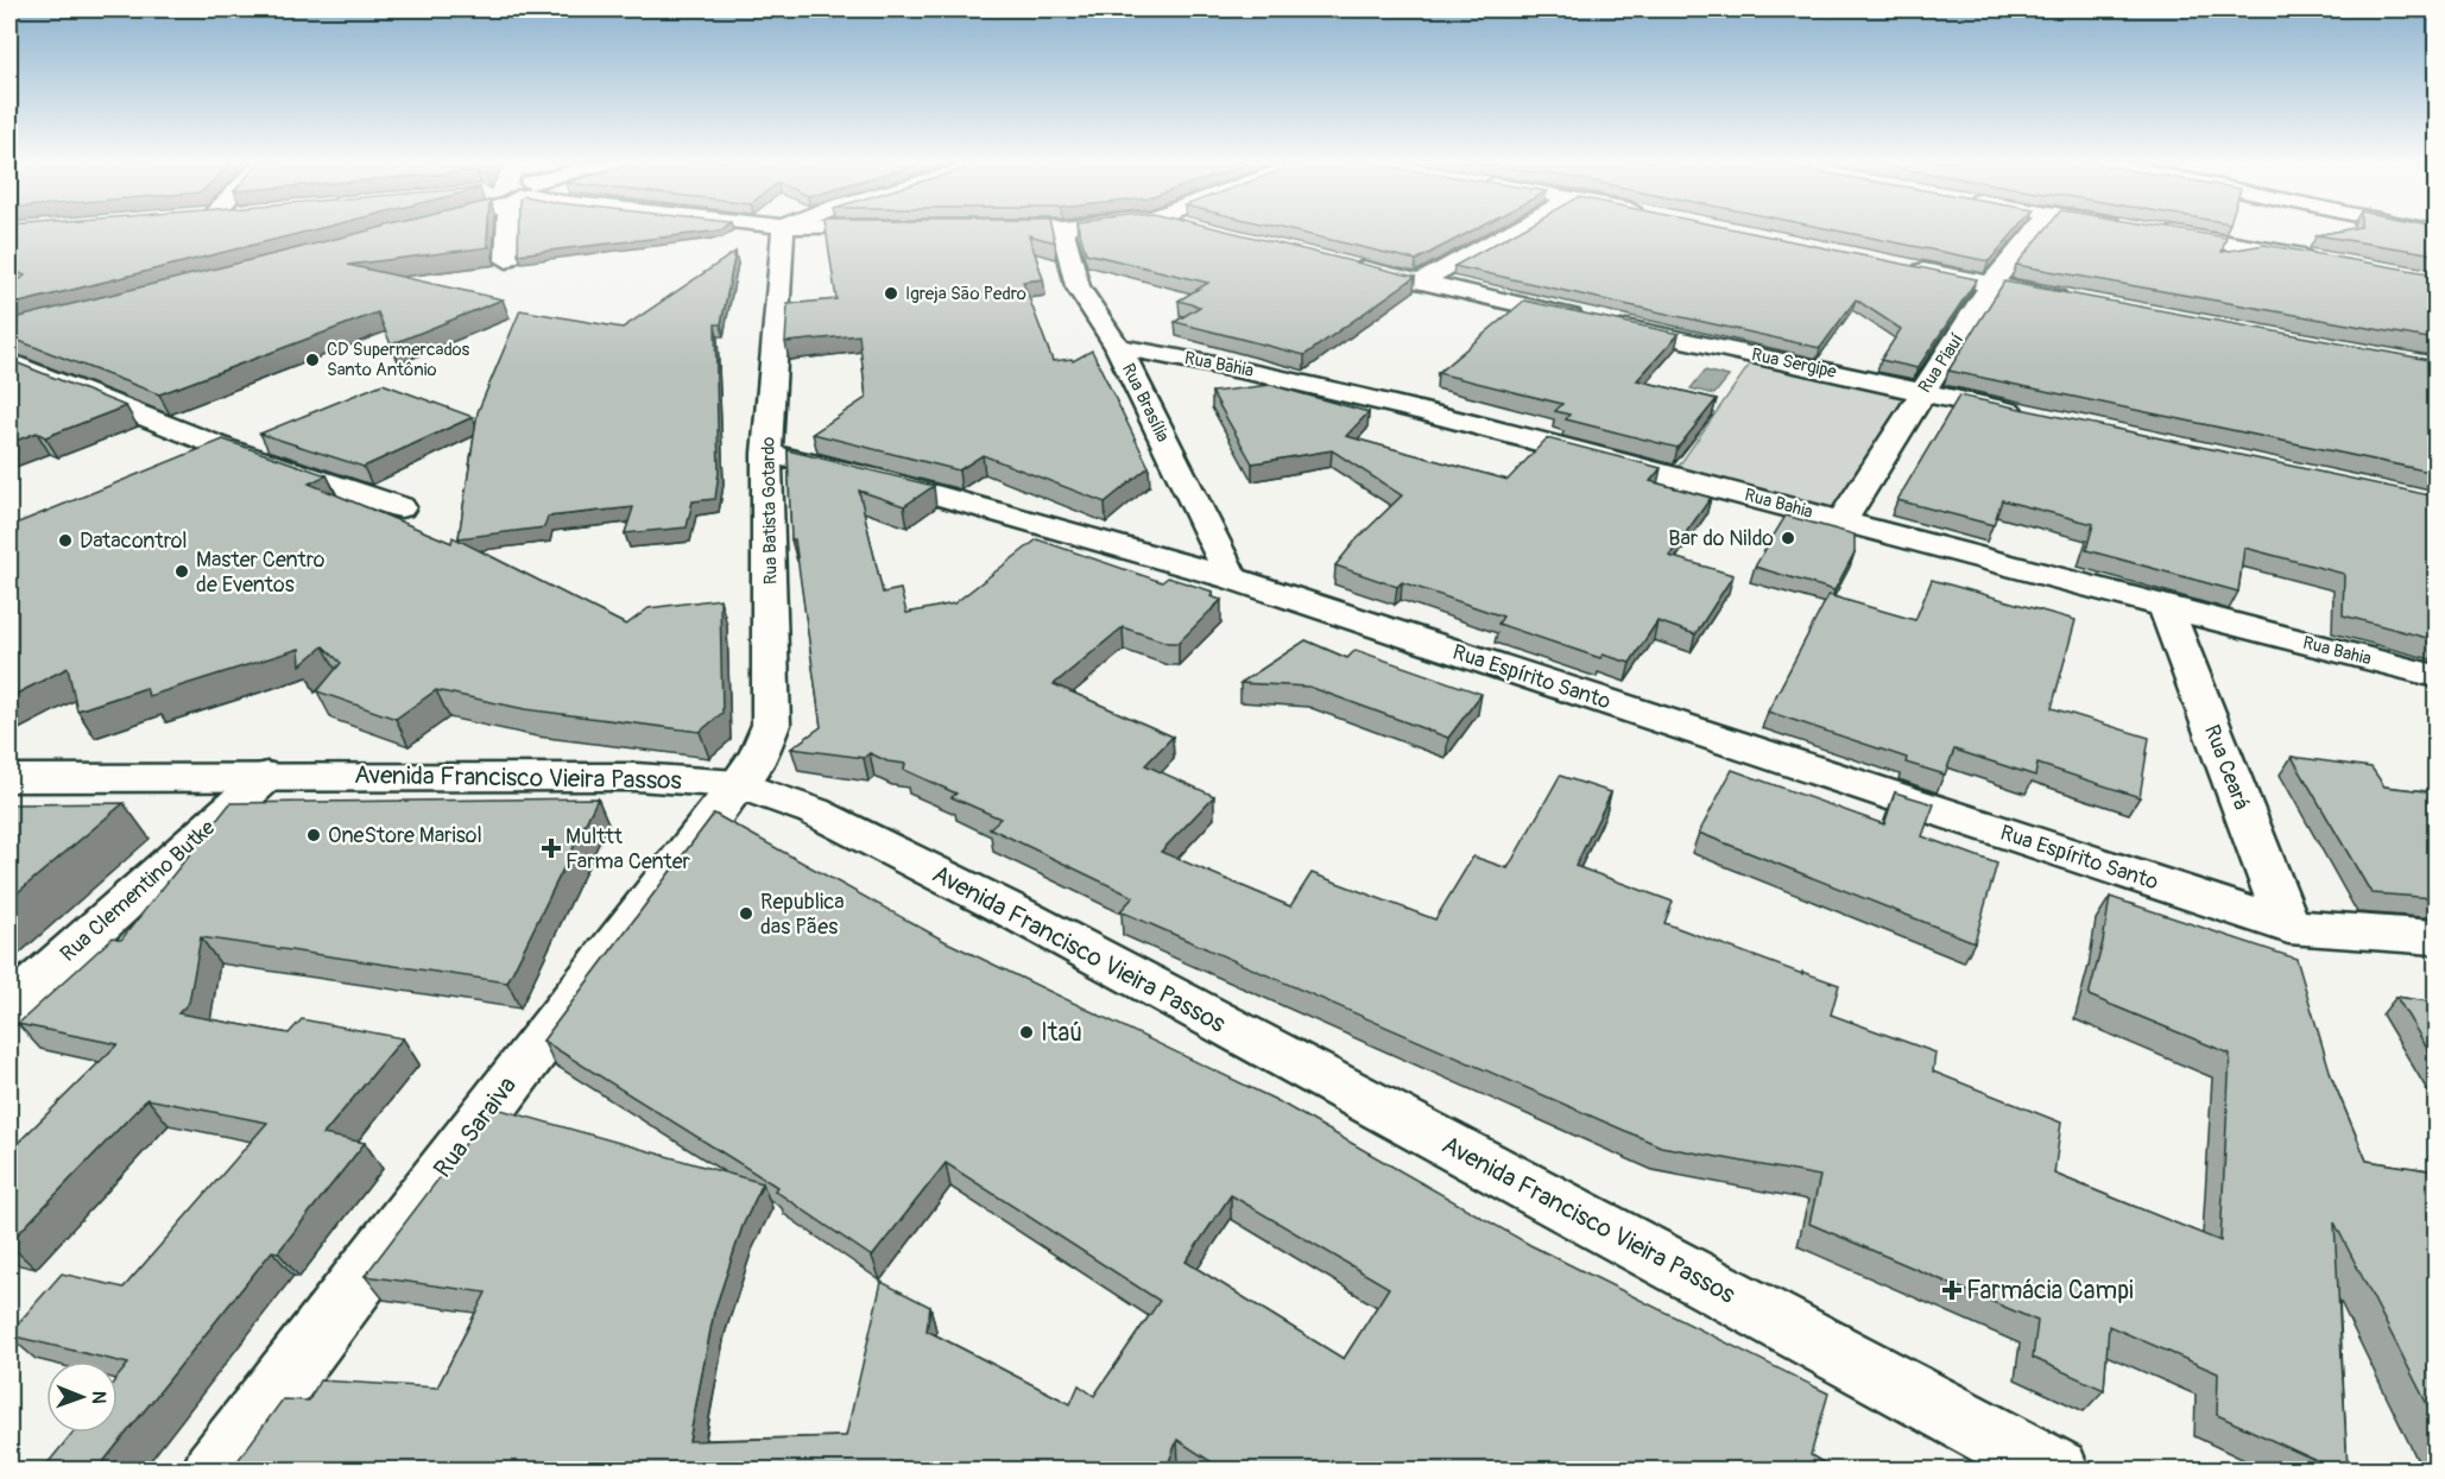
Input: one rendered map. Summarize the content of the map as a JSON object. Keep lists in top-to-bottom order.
{
  "streets": {
    "street": [
      "Rua Sergipe",
      "Rua Piauí",
      "Rua Bahia",
      "Rua Brasília",
      "Rua Batista Gotardo",
      "Rua Espírito Santo",
      "Rua Ceará",
      "Avenida Francisco Vieira Passos",
      "Rua Clementino Butke",
      "Rua Saraiva"
    ]
  },
  "crossings": [
    ["Rua Sergipe", "Rua Piauí"],
    ["Rua Piauí", "Rua Bahia"],
    ["Rua Bahia", "Rua Brasília"],
    ["Rua Bahia", "Rua Ceará"],
    ["Rua Brasília", "Rua Espírito Santo"],
    ["Rua Batista Gotardo", "Rua Espírito Santo"],
    ["Rua Batista Gotardo", "Avenida Francisco Vieira Passos"],
    ["Rua Batista Gotardo", "Rua Saraiva"],
    ["Rua Espírito Santo", "Rua Ceará"],
    ["Avenida Francisco Vieira Passos", "Rua Clementino Butke"],
    ["Avenida Francisco Vieira Passos", "Rua Saraiva"]
  ],
  "places": {
    "other": [
      "Igreja São Pedro",
      "CD Supermercados Santo Antônio",
      "Bar do Nildo",
      "Datacontrol",
      "Master Centro de Eventos",
      "OneStore Marisol",
      "Republica das Pães",
      "Itaú"
    ],
    "health": ["Multtt Farma Center", "Farmácia Campi"]
  },
  "north": "right"
}
